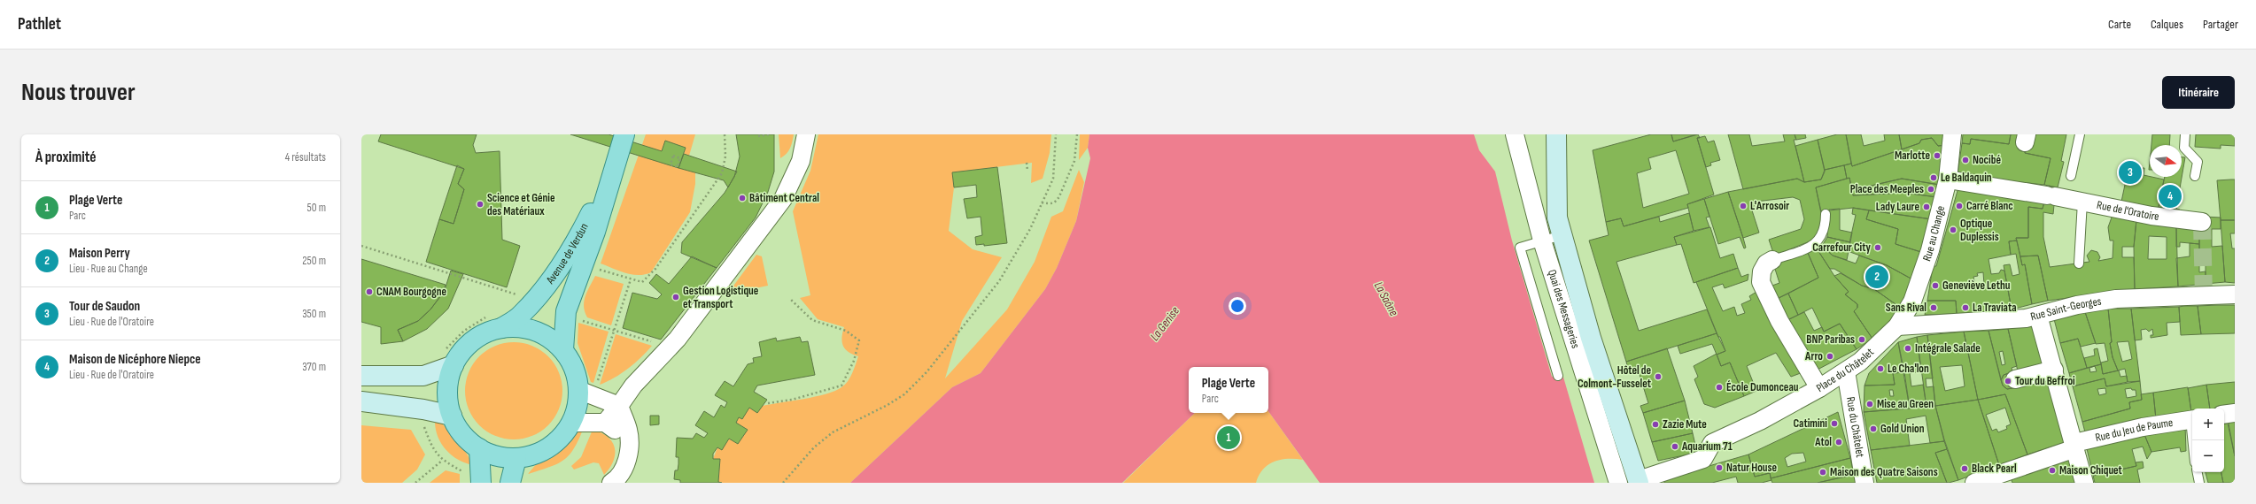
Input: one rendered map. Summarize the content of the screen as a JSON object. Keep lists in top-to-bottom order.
{
  "streets": {
    "main road": ["Avenue de Verdun", "Quai des Messageries"],
    "street": [
      "Rue de l'Oratoire",
      "Rue au Change",
      "Rue Saint-Georges",
      "Place du Châtelet",
      "Rue du Châtelet",
      "Rue du Jeu de Paume"
    ]
  },
  "crossings": [
    ["Rue de l'Oratoire", "Rue au Change"],
    ["Rue au Change", "Rue Saint-Georges"],
    ["Rue au Change", "Place du Châtelet"],
    ["Quai des Messageries", "Place du Châtelet"],
    ["Rue Saint-Georges", "Place du Châtelet"],
    ["Place du Châtelet", "Rue du Châtelet"]
  ],
  "water": ["La Saône", "La Genise"],
  "places": [
    "Marlotte",
    "Nocibé",
    "Le Baldaquin",
    "Place des Meeples",
    "Bâtiment Central",
    "Science et Génie des Matériaux",
    "L'Arrosoir",
    "Carré Blanc",
    "Lady Laure",
    "Optique Duplessis",
    "Carrefour City",
    "Geneviève Lethu",
    "CNAM Bourgogne",
    "Gestion Logistique et Transport",
    "Sans Rival",
    "La Traviata",
    "BNP Paribas",
    "Intégrale Salade",
    "Arro",
    "Le Cha'lon",
    "Hôtel de Colmont-Fusselet",
    "Tour du Beffroi",
    "École Dumonceau",
    "Mise au Green",
    "Catimini",
    "Zazie Mute",
    "Gold Union",
    "Atol",
    "Aquarium 71",
    "Natur House",
    "Black Pearl",
    "Maison Chiquet",
    "Maison des Quatre Saisons"
  ],
  "north": "right",
  "page": {
    "header": "Pathlet",
    "nav": ["Carte", "Calques", "Partager"],
    "buttons": "Itinéraire",
    "title": "Nous trouver",
    "heading": ["À proximité", "4 résultats"],
    "pins": [
      "3",
      "4",
      "2",
      "1"
    ],
    "list": [
      {
        "mark": "1",
        "name": "Plage Verte",
        "note": "Parc",
        "value": "50 m"
      },
      {
        "mark": "2",
        "name": "Maison Perry",
        "note": "Lieu · Rue au Change",
        "value": "250 m"
      },
      {
        "mark": "3",
        "name": "Tour de Saudon",
        "note": "Lieu · Rue de l'Oratoire",
        "value": "350 m"
      },
      {
        "mark": "4",
        "name": "Maison de Nicéphore Niepce",
        "note": "Lieu · Rue de l'Oratoire",
        "value": "370 m"
      }
    ],
    "popup": ["Plage Verte", "Parc"],
    "map_buttons": ["+", "−"]
  }
}
